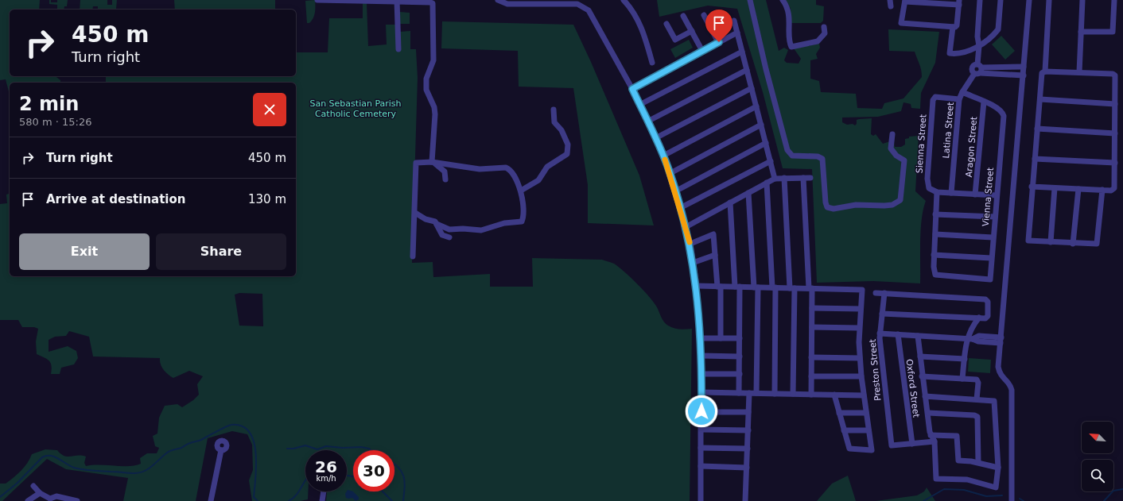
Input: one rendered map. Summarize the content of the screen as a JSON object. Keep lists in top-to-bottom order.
{
  "streets": {
    "street": [
      "Latina Street",
      "Sienna Street",
      "Aragon Street",
      "Vienna Street",
      "Preston Street",
      "Oxford Street"
    ]
  },
  "crossings": [
    ["Latina Street", "Sienna Street"],
    ["Sienna Street", "Vienna Street"],
    ["Aragon Street", "Vienna Street"],
    ["Preston Street", "Oxford Street"]
  ],
  "parks": ["San Sebastian Parish Catholic Cemetery"],
  "north": "top left",
  "page": {
    "turn": ["450 m", "Turn right"],
    "heading": ["2 min", "580 m · 15:26"],
    "list": [
      {
        "name": "Turn right",
        "value": "450 m"
      },
      {
        "name": "Arrive at destination",
        "value": "130 m"
      }
    ],
    "buttons": ["Exit", "Share"],
    "speed": "26 km/h",
    "limit": "30"
  }
}
